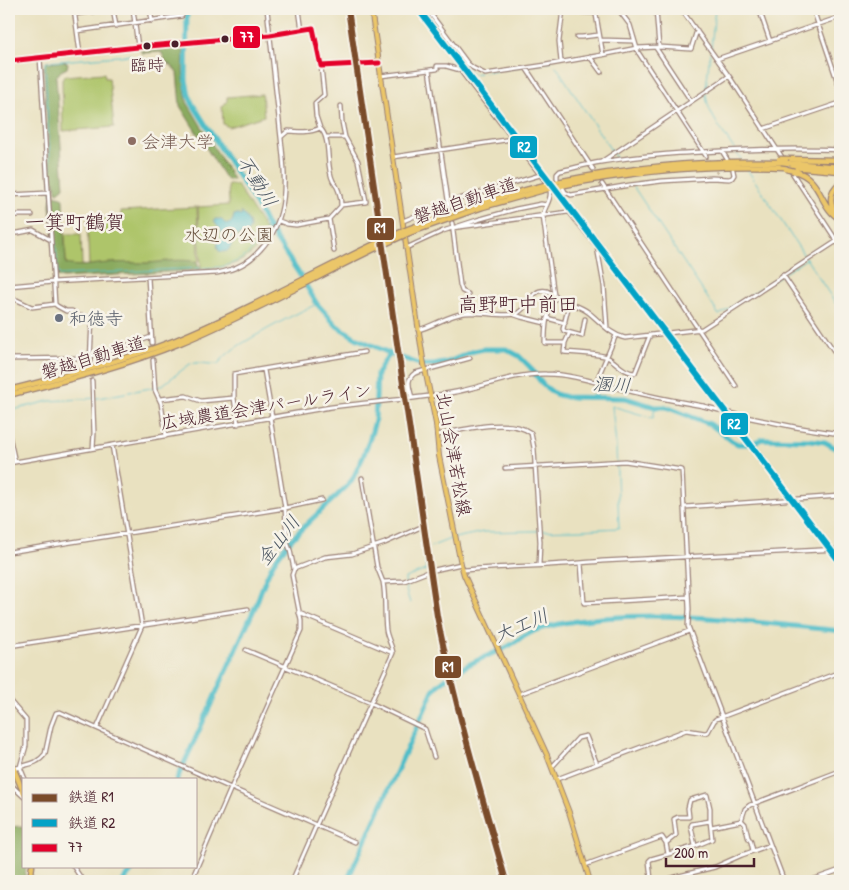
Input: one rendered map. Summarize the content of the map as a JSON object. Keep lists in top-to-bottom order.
{
  "streets": {
    "highway": ["磐越自動車道"],
    "main road": ["北山会津若松線"],
    "street": ["広域農道会津パールライン"]
  },
  "crossings": [
    ["広域農道会津パールライン", "北山会津若松線"]
  ],
  "districts": ["一箕町鶴賀", "高野町中前田"],
  "water": [
    "不動川",
    "溷川",
    "金山川",
    "大工川"
  ],
  "parks": ["水辺の公園"],
  "places": ["臨時", "会津大学", "和徳寺"],
  "lines": ["rail line R1", "rail line R2", "transit line 77"],
  "legend": ["鉄道 R1", "鉄道 R2", "77"],
  "scale_bar": "200 m"
}
